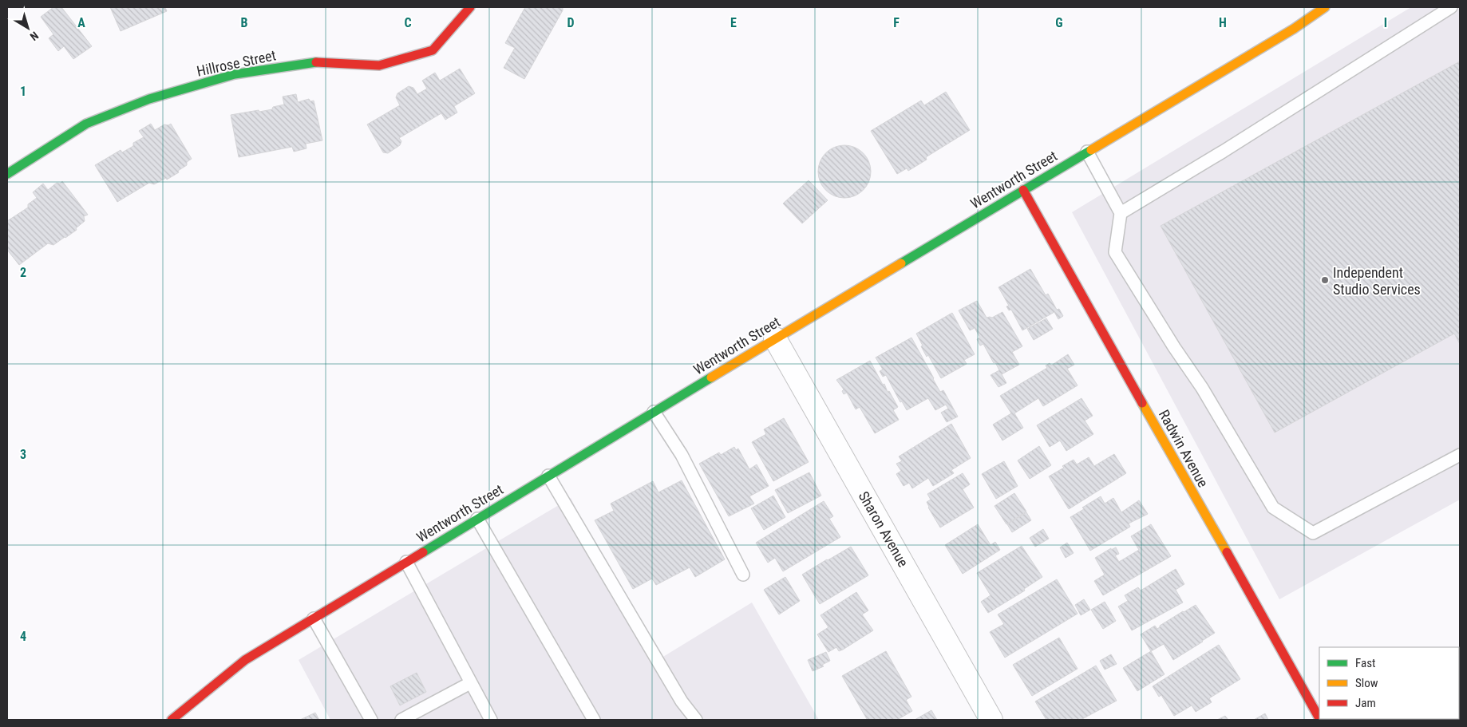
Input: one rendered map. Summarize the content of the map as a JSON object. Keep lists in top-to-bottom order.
{
  "streets": {
    "main road": ["Hillrose Street", "Wentworth Street", "Radwin Avenue"],
    "street": ["Sharon Avenue"]
  },
  "crossings": [
    ["Wentworth Street", "Radwin Avenue"],
    ["Wentworth Street", "Sharon Avenue"]
  ],
  "places": ["Independent Studio Services"],
  "legend": ["Fast", "Slow", "Jam"],
  "north": "bottom right",
  "grid": {
    "columns": [
      "A",
      "B",
      "C",
      "D",
      "E",
      "F",
      "G",
      "H",
      "I"
    ],
    "rows": [
      "1",
      "2",
      "3",
      "4"
    ]
  }
}
